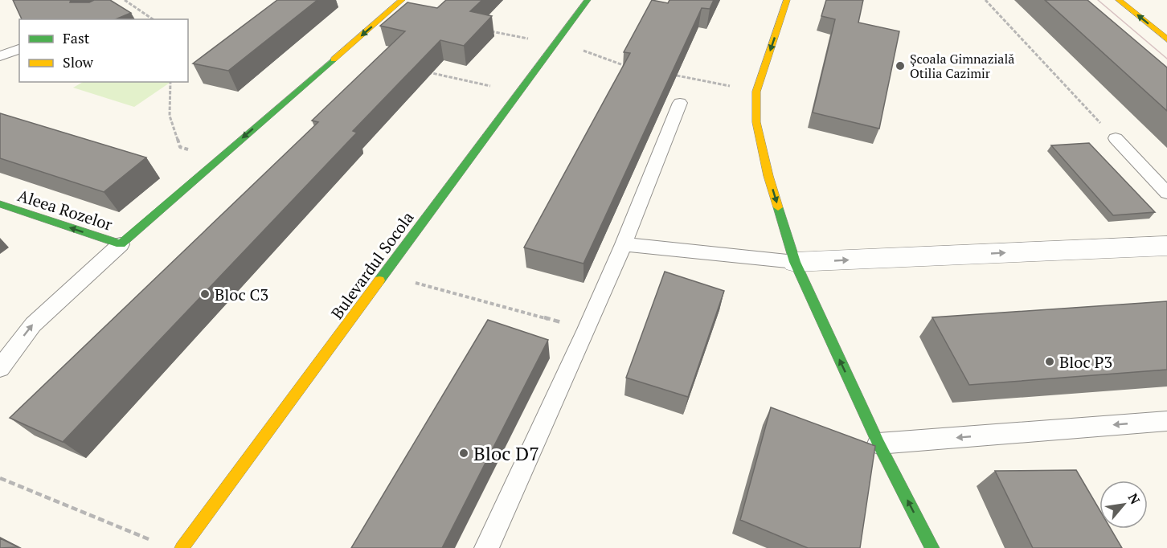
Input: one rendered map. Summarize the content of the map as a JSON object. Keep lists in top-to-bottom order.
{
  "streets": {
    "street": ["Aleea Rozelor", "Bulevardul Socola"]
  },
  "one_way": ["Aleea Rozelor"],
  "places": [
    "Școala Gimnazială Otilia Cazimir",
    "Bloc C3",
    "Bloc P3",
    "Bloc D7"
  ],
  "legend": ["Fast", "Slow"],
  "north": "top right"
}
